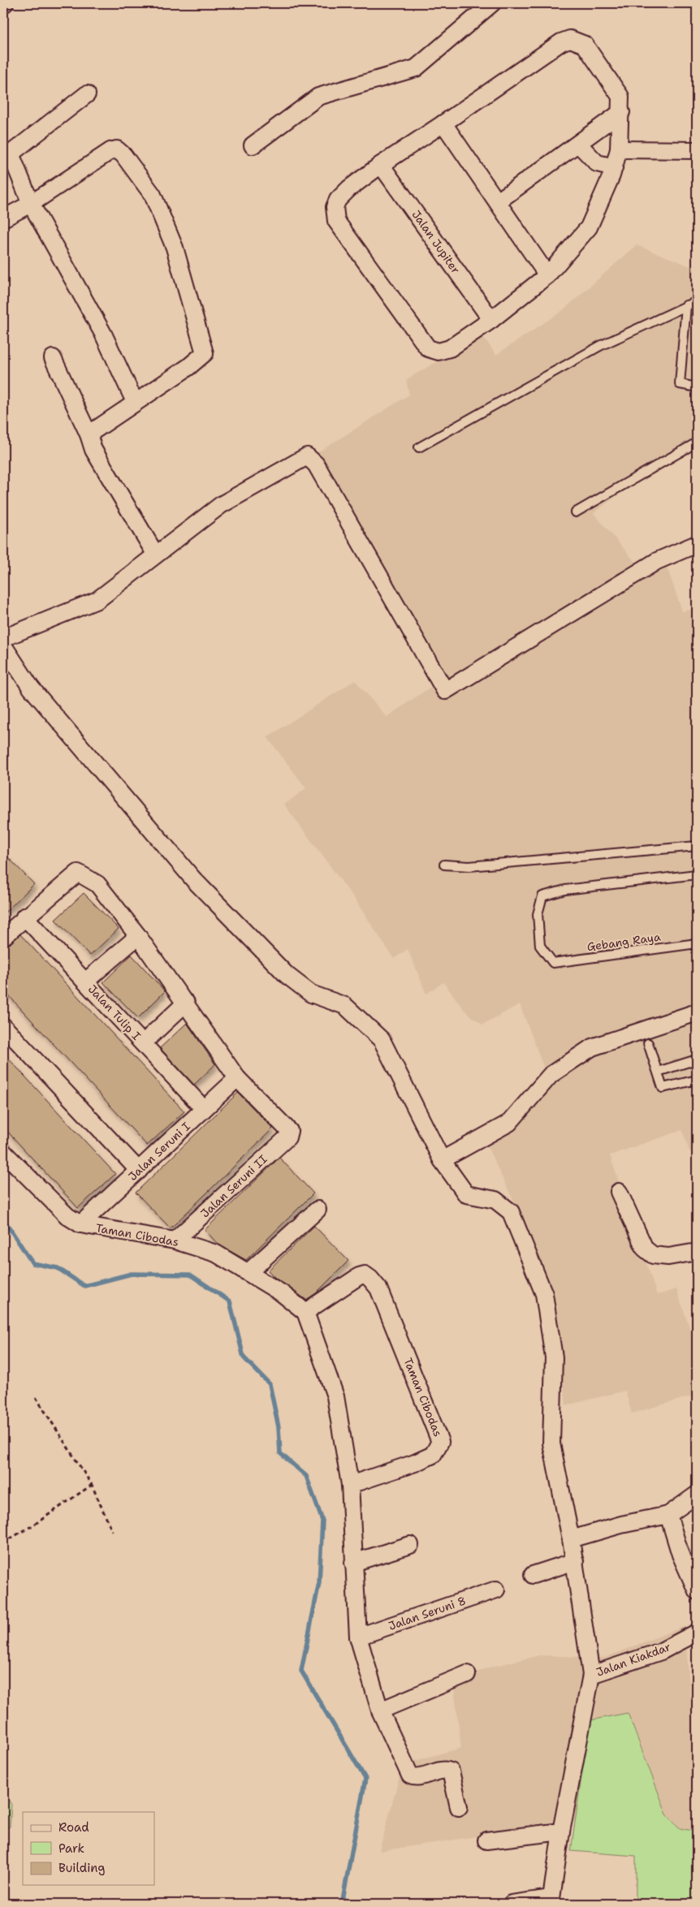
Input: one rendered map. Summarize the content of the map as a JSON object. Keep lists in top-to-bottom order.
{
  "streets": {
    "street": [
      "Jalan Jupiter",
      "Jalan Tulip I",
      "Jalan Seruni I",
      "Jalan Seruni II",
      "Taman Cibodas",
      "Jalan Seruni 8",
      "Jalan Kiakdar"
    ],
    "lane": ["Gebang Raya"]
  },
  "crossings": [
    ["Jalan Tulip I", "Jalan Seruni I"],
    ["Jalan Seruni I", "Jalan Seruni II"],
    ["Jalan Seruni I", "Taman Cibodas"],
    ["Jalan Seruni II", "Taman Cibodas"]
  ],
  "legend": ["Road", "Park", "Building"]
}
